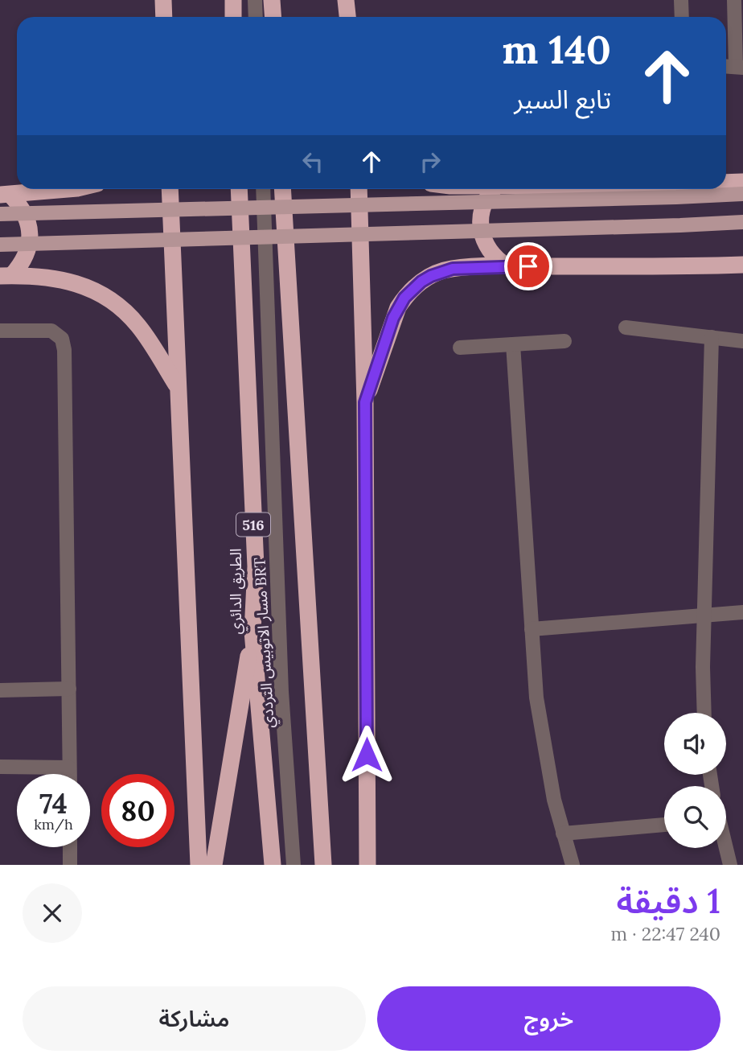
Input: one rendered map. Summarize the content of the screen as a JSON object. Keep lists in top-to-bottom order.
{
  "streets": {
    "highway": ["516", "الطريق الدائري"],
    "lane": ["مسار الاتوبيس الترددي BRT"]
  },
  "page": {
    "turn": ["140 m", "تابع السير"],
    "speed": "74 km/h",
    "limit": "80",
    "heading": ["1 دقيقة", "240 m · 22:47"],
    "buttons": ["خروج", "مشاركة"]
  }
}
